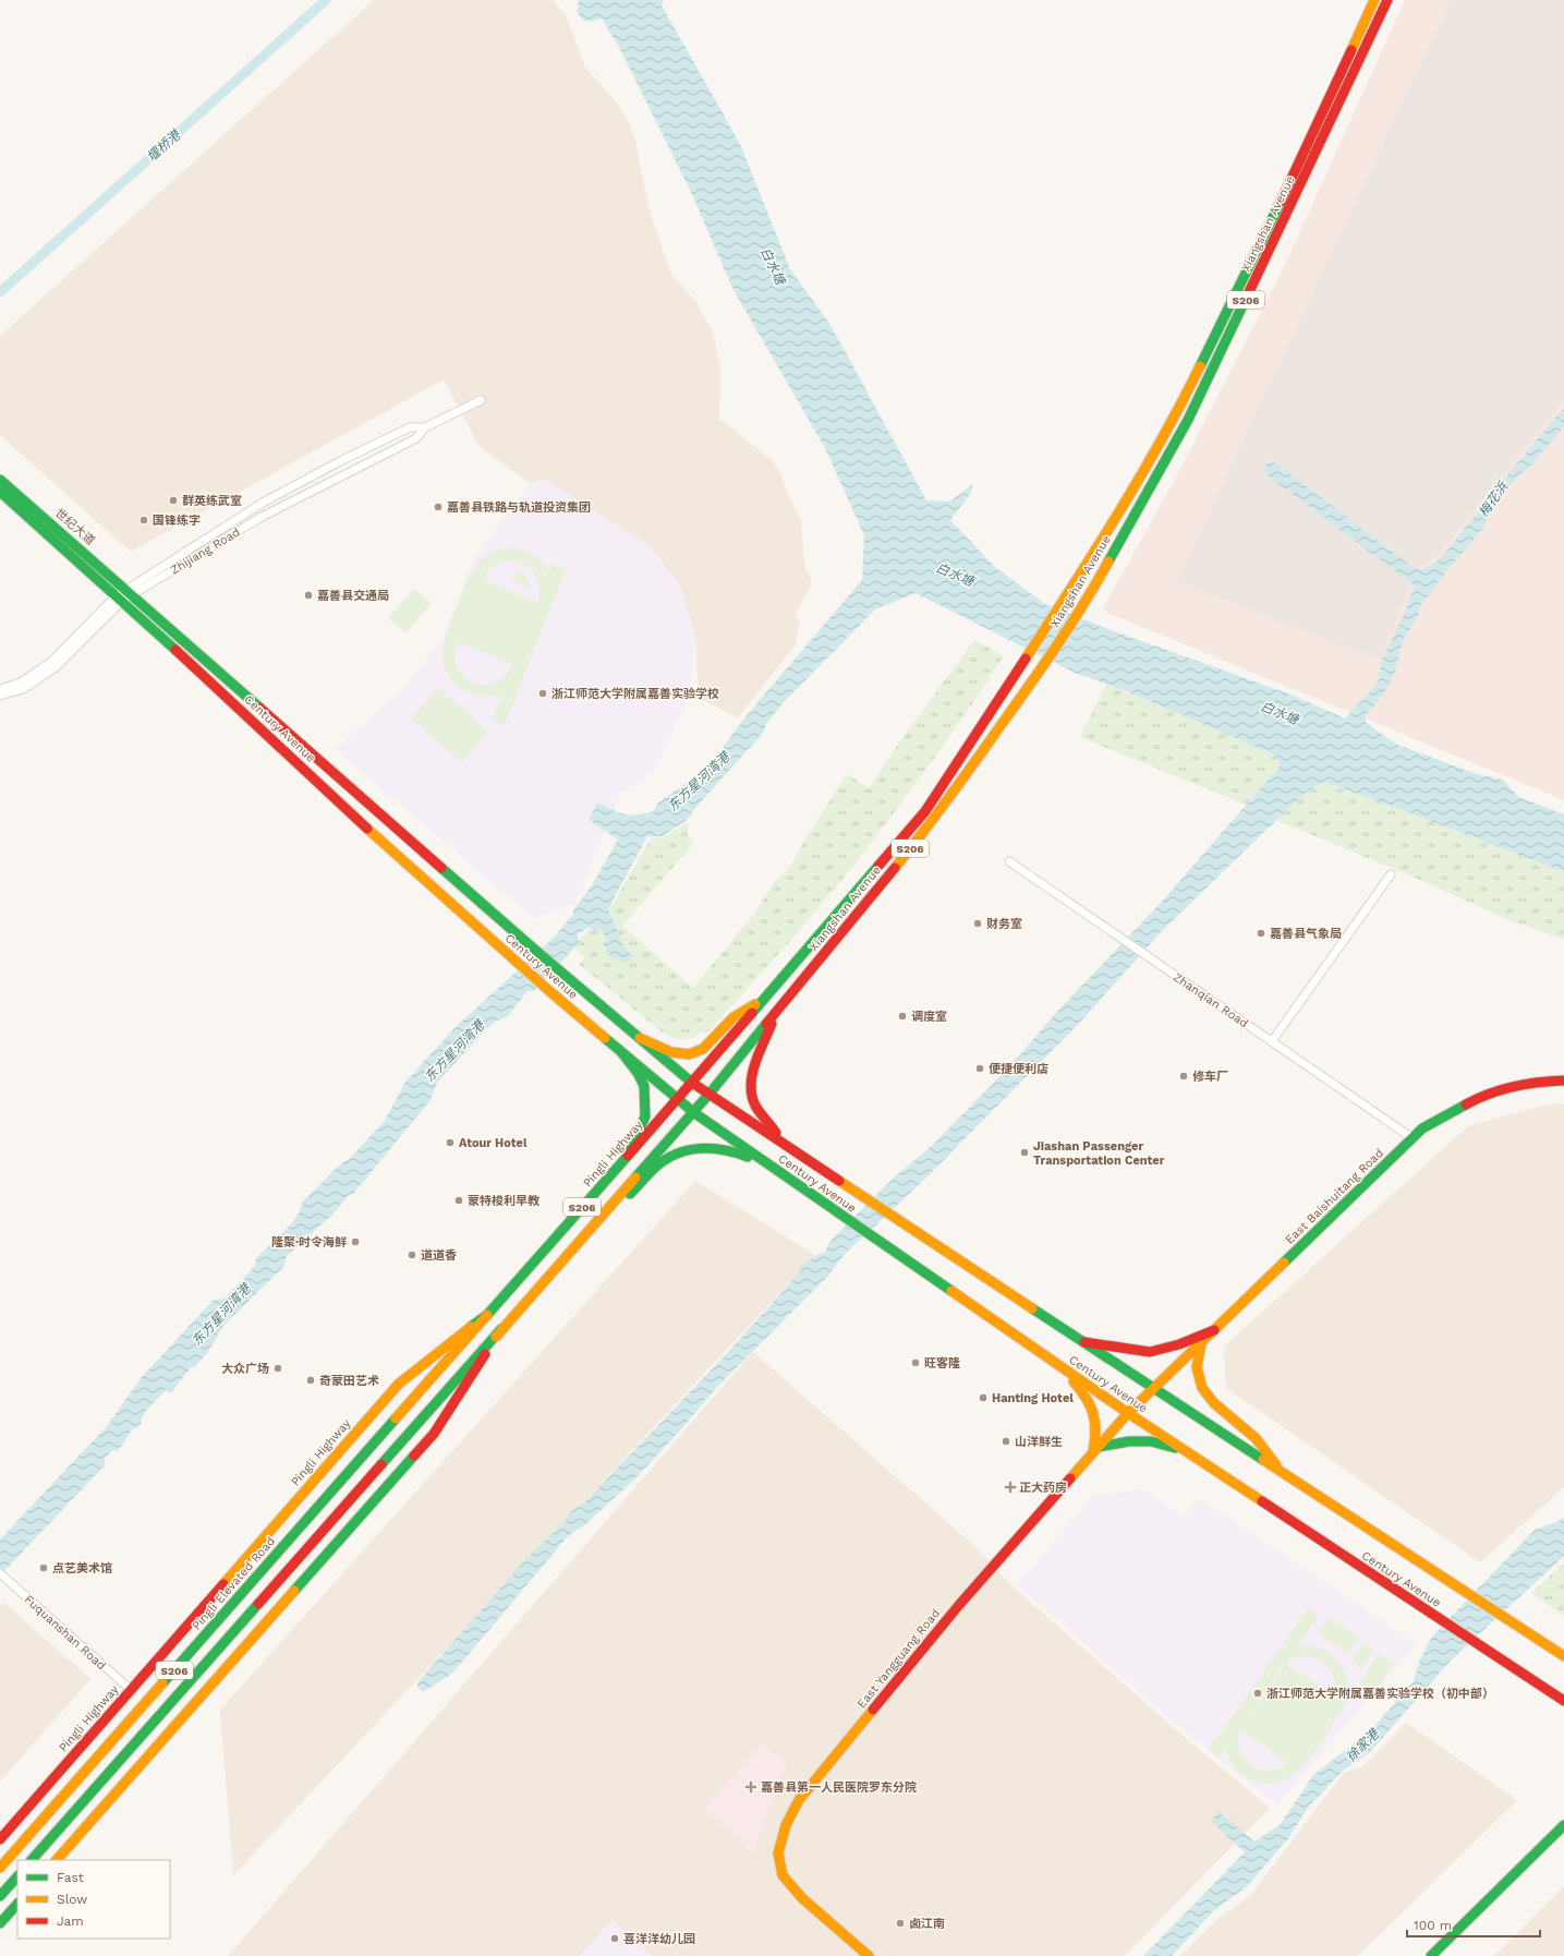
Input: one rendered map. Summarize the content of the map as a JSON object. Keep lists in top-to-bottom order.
{
  "streets": {
    "main road": [
      "Xiangshan Avenue",
      "S206",
      "世纪大道",
      "Century Avenue",
      "Pingli Highway",
      "East Baishuitang Road",
      "Pingli Elevated Road",
      "East Yangguang Road"
    ],
    "street": ["Zhijiang Road", "Zhanqian Road", "Fuquanshan Road"]
  },
  "crossings": [
    ["Xiangshan Avenue", "S206"],
    ["Xiangshan Avenue", "Century Avenue"],
    ["Xiangshan Avenue", "Pingli Highway"],
    ["S206", "Century Avenue"],
    ["世纪大道", "Zhijiang Road"],
    ["世纪大道", "Century Avenue"],
    ["Zhijiang Road", "Century Avenue"],
    ["Century Avenue", "Pingli Highway"],
    ["Century Avenue", "East Baishuitang Road"],
    ["Century Avenue", "East Yangguang Road"],
    ["Zhanqian Road", "East Baishuitang Road"],
    ["Pingli Highway", "Pingli Elevated Road"],
    ["Pingli Highway", "Fuquanshan Road"],
    ["East Baishuitang Road", "East Yangguang Road"]
  ],
  "water": [
    "堰桥港",
    "白水塘",
    "梅花浜",
    "东方星河湾港",
    "徐家港"
  ],
  "places": {
    "other": [
      "群英练武室",
      "嘉善县铁路与轨道投资集团",
      "国锋练字",
      "嘉善县交通局",
      "浙江师范大学附属嘉善实验学校",
      "财务室",
      "嘉善县气象局",
      "调度室",
      "便捷便利店",
      "修车厂",
      "Atour Hotel",
      "Jiashan Passenger Transportation Center",
      "蒙特梭利早教",
      "隆聚·时令海鲜",
      "道道香",
      "旺客隆",
      "大众广场",
      "奇蒙田艺术",
      "Hanting Hotel",
      "山洋鲜生",
      "点艺美术馆",
      "浙江师范大学附属嘉善实验学校（初中部）",
      "卤江南",
      "喜洋洋幼儿园"
    ],
    "health": ["正大药房", "嘉善县第一人民医院罗东分院"]
  },
  "legend": ["Fast", "Slow", "Jam"],
  "scale_bar": "100 m"
}
